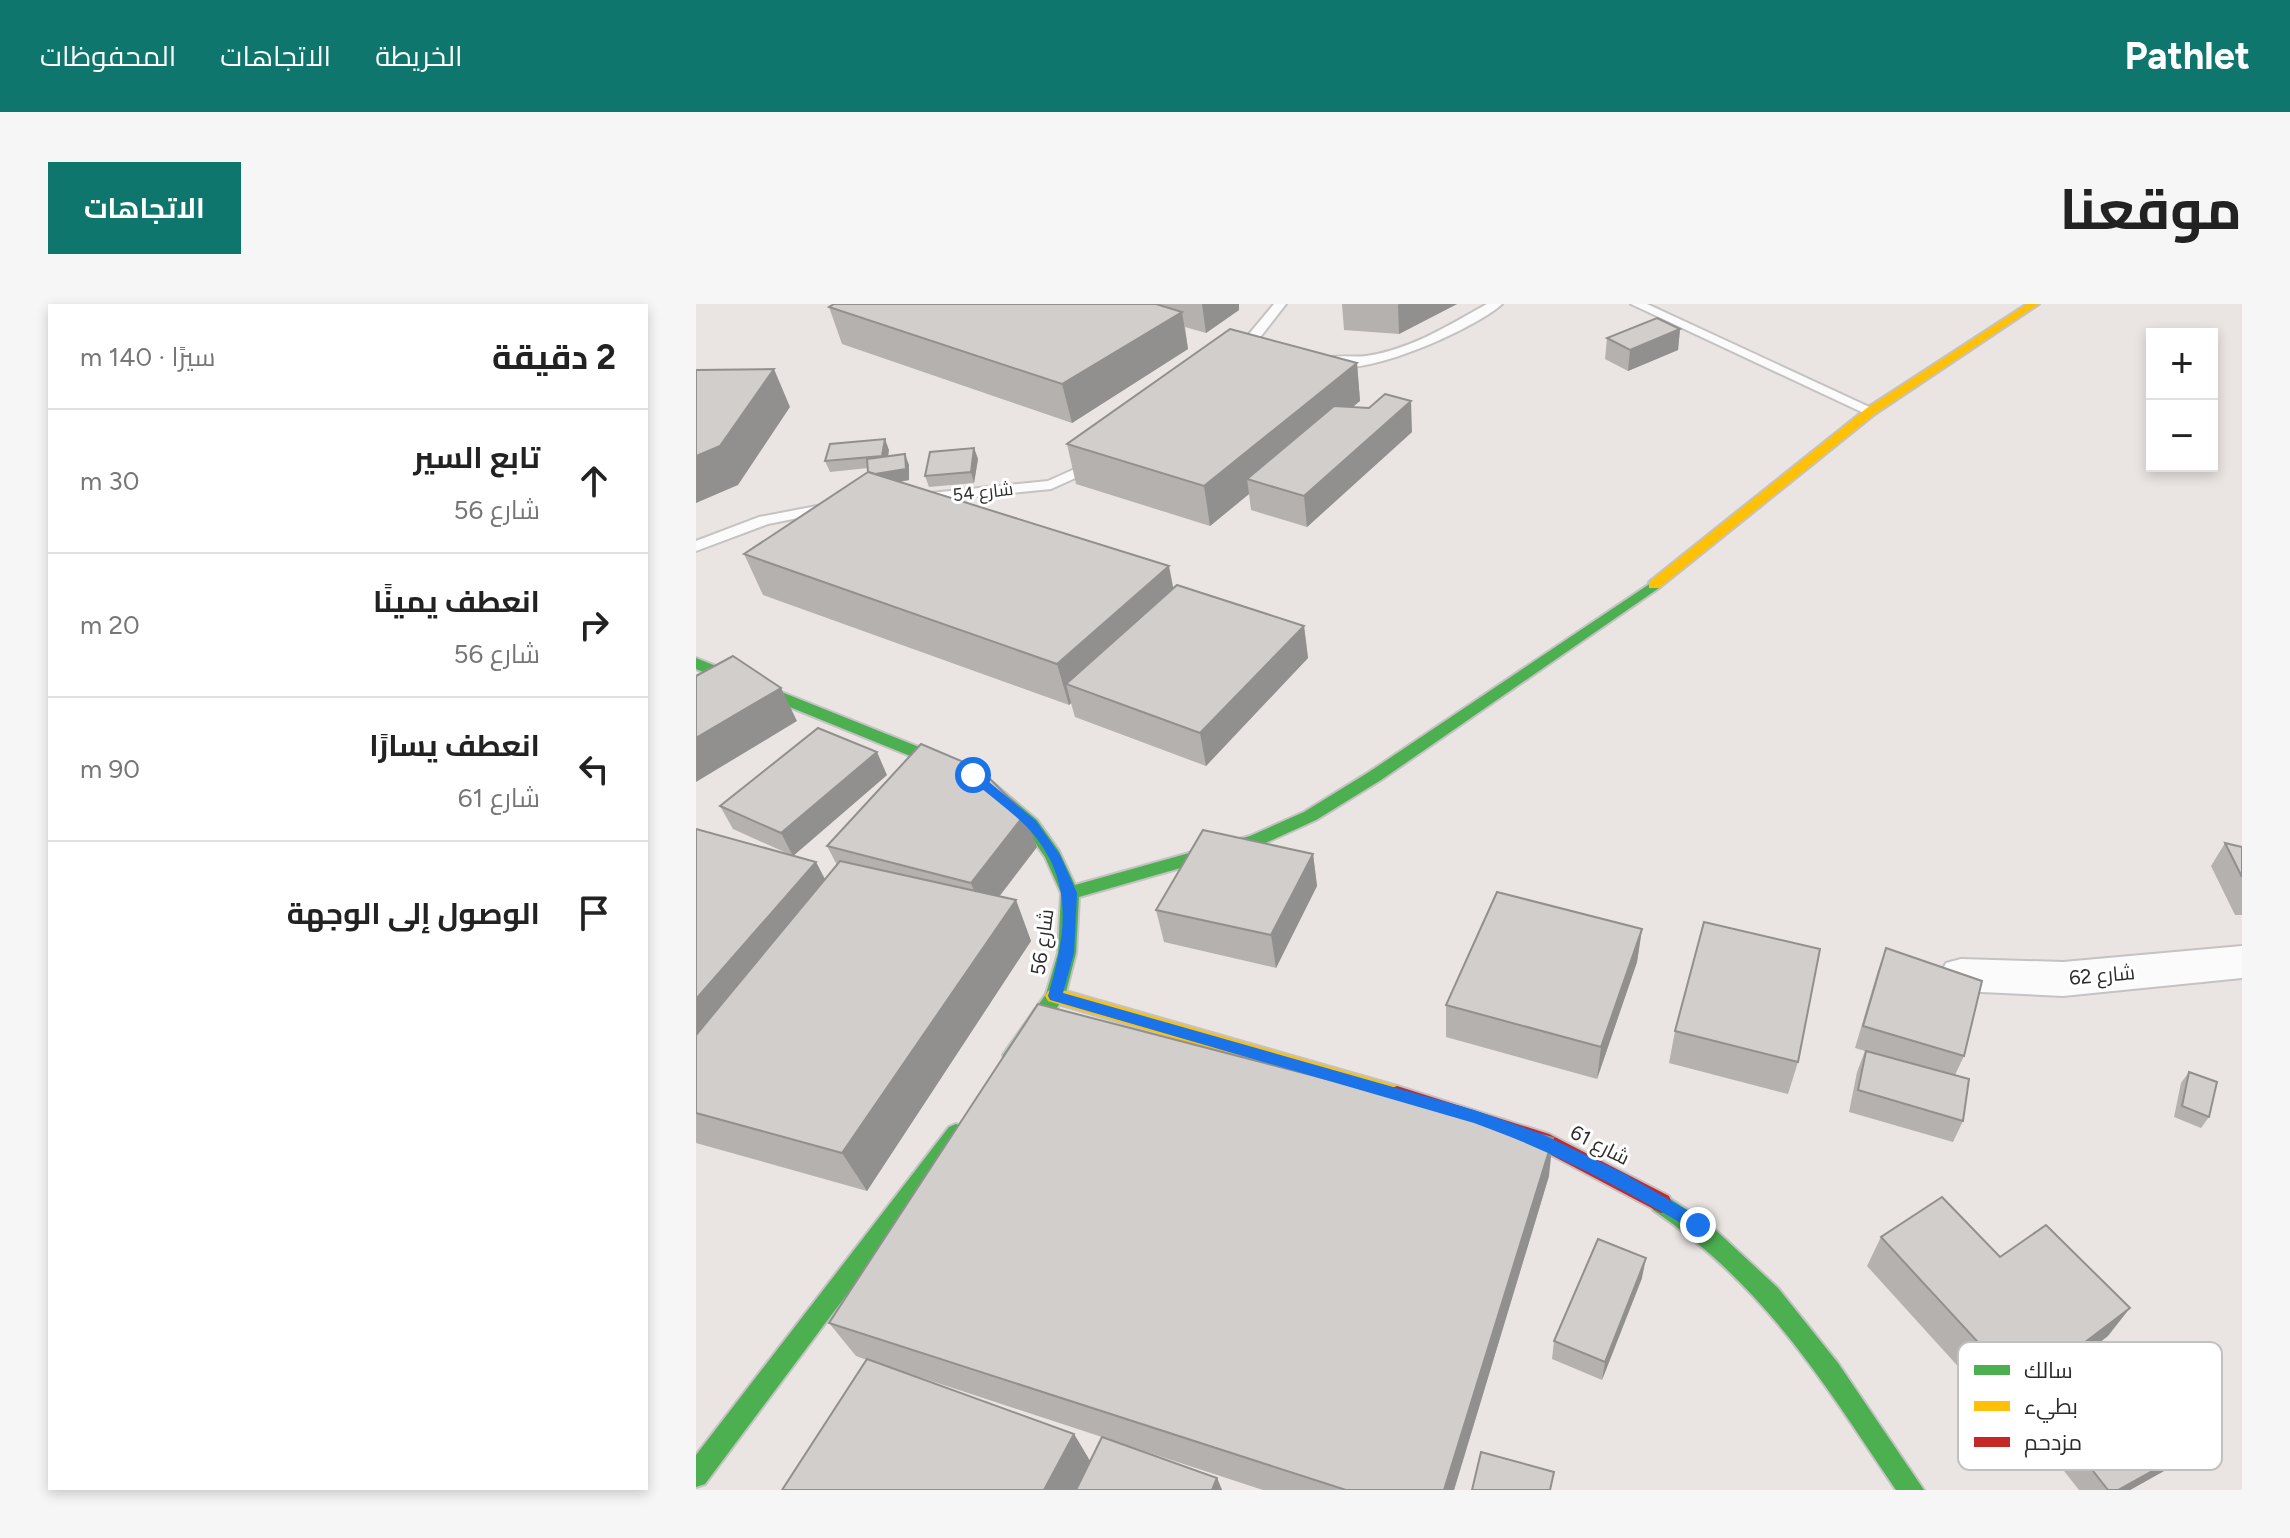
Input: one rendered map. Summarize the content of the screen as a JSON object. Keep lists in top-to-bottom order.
{
  "streets": {
    "street": ["شارع 56", "شارع 62", "شارع 61"],
    "lane": ["شارع 54"]
  },
  "crossings": [
    ["شارع 56", "شارع 61"]
  ],
  "legend": ["سالك", "بطيء", "مزدحم"],
  "page": {
    "header": "Pathlet",
    "nav": ["الخريطة", "الاتجاهات", "المحفوظات"],
    "title": "موقعنا",
    "buttons": "الاتجاهات",
    "heading": ["2 دقيقة", "سيرًا · 140 m"],
    "map_buttons": ["+", "−"],
    "list": [
      ["تابع السير", "شارع 56", "30 m"],
      ["انعطف يمينًا", "شارع 56", "20 m"],
      ["انعطف يسارًا", "شارع 61", "90 m"],
      "الوصول إلى الوجهة"
    ]
  }
}
